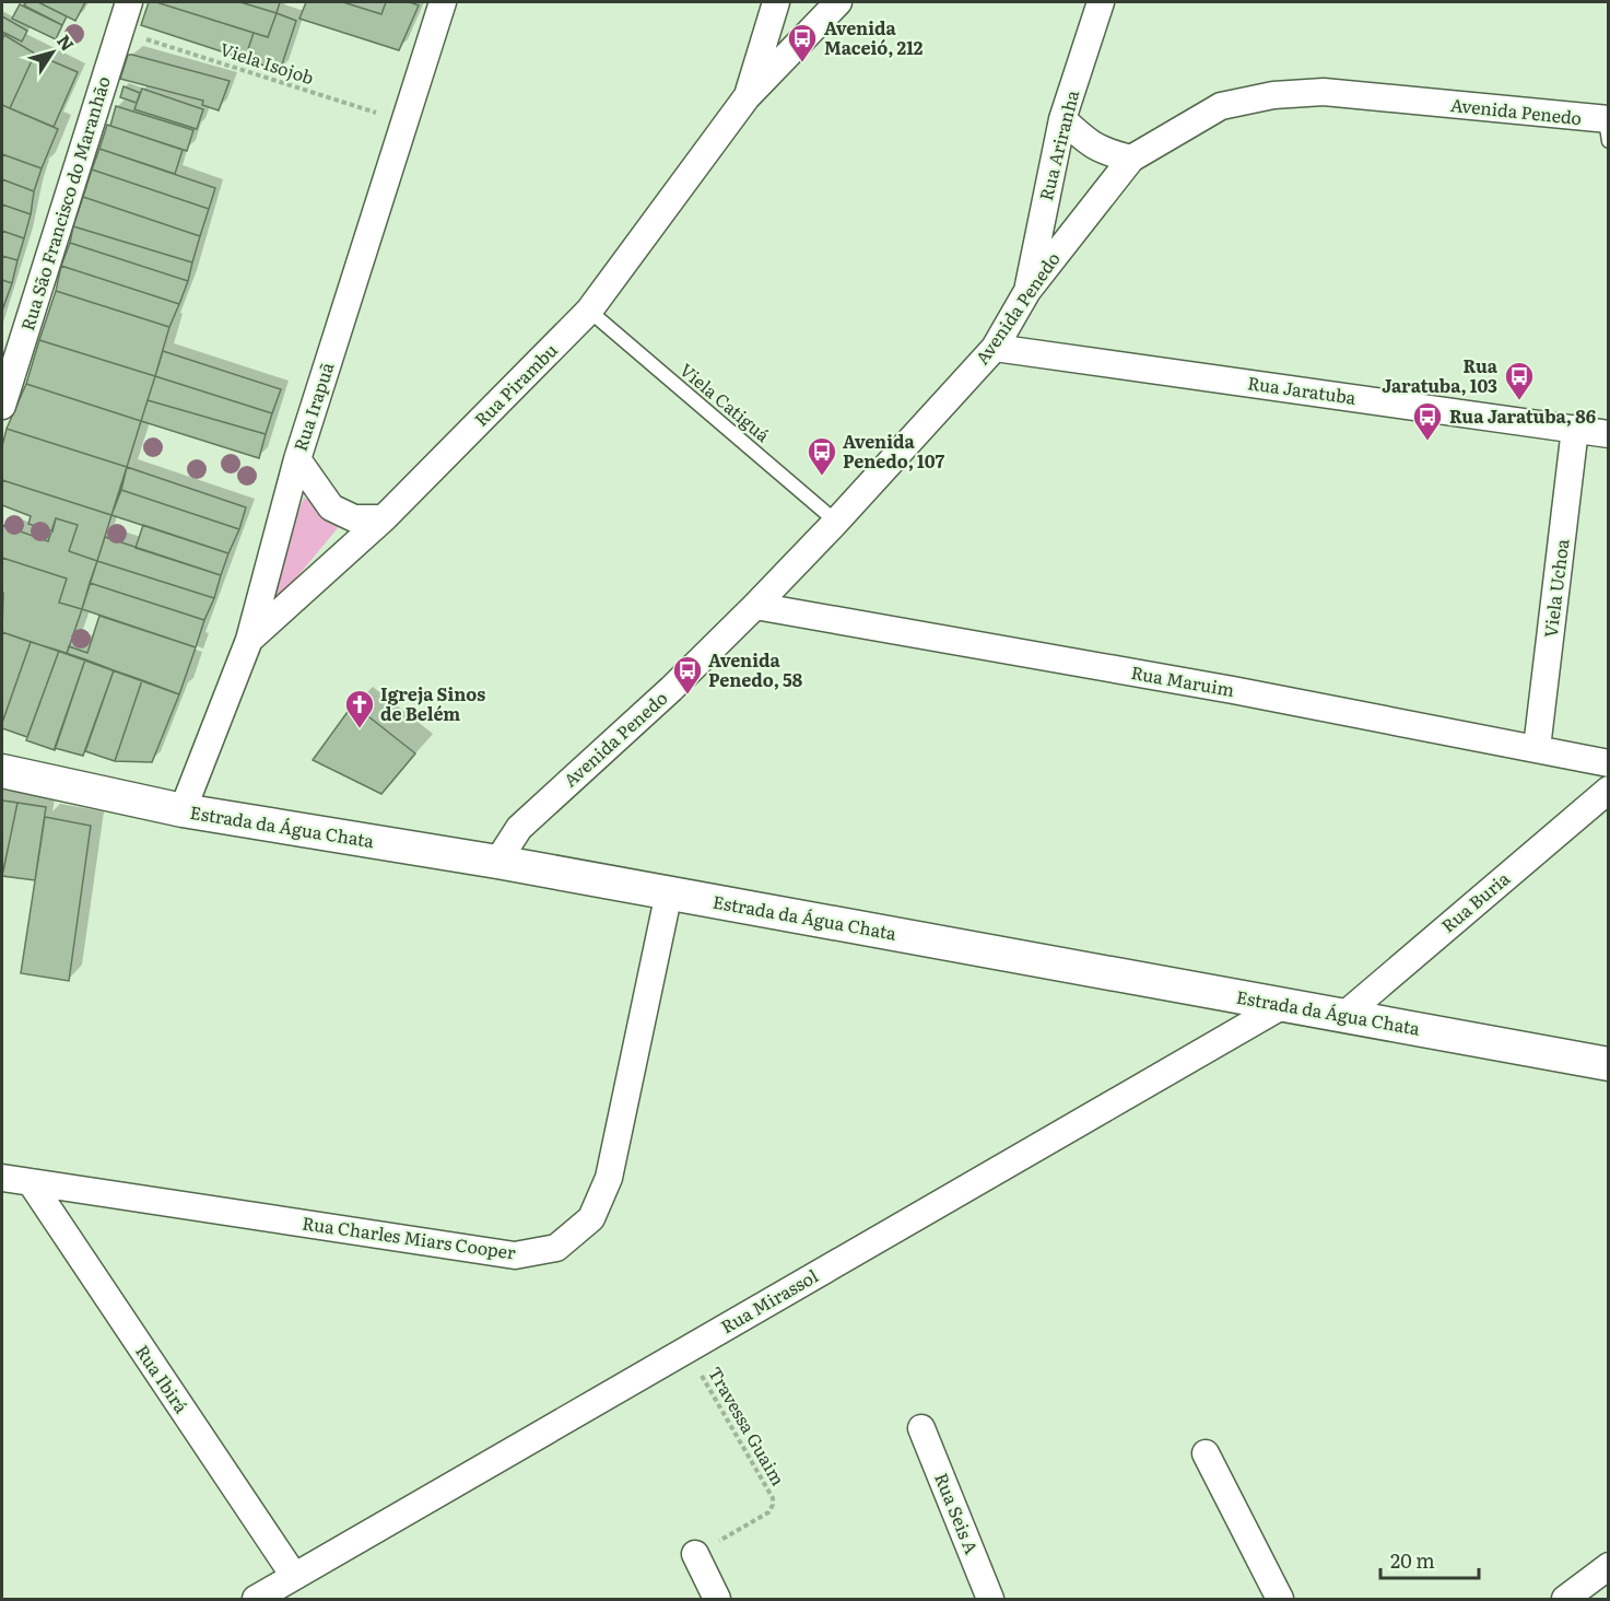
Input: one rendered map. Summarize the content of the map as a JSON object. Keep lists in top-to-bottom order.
{
  "streets": {
    "street": [
      "Avenida Penedo",
      "Rua Ariranha",
      "Rua São Francisco do Maranhão",
      "Rua Pirambu",
      "Rua Jaratuba",
      "Rua Irapuã",
      "Viela Uchoa",
      "Rua Maruim",
      "Estrada da Água Chata",
      "Rua Buria",
      "Rua Charles Miars Cooper",
      "Rua Mirassol",
      "Rua Ibirá",
      "Rua Seis A"
    ],
    "lane": ["Viela Catiguá"],
    "path": ["Viela Isojob", "Travessa Guaim"]
  },
  "crossings": [
    ["Viela Isojob", "Rua São Francisco do Maranhão"],
    ["Viela Isojob", "Rua Irapuã"],
    ["Avenida Penedo", "Rua Ariranha"],
    ["Avenida Penedo", "Rua Jaratuba"],
    ["Avenida Penedo", "Viela Catiguá"],
    ["Avenida Penedo", "Rua Maruim"],
    ["Avenida Penedo", "Estrada da Água Chata"],
    ["Rua Pirambu", "Viela Catiguá"],
    ["Rua Pirambu", "Rua Irapuã"],
    ["Rua Jaratuba", "Viela Uchoa"],
    ["Rua Irapuã", "Estrada da Água Chata"],
    ["Viela Uchoa", "Rua Maruim"],
    ["Estrada da Água Chata", "Rua Buria"],
    ["Estrada da Água Chata", "Rua Charles Miars Cooper"],
    ["Estrada da Água Chata", "Rua Mirassol"],
    ["Rua Charles Miars Cooper", "Rua Ibirá"],
    ["Rua Mirassol", "Rua Ibirá"],
    ["Rua Mirassol", "Travessa Guaim"]
  ],
  "places": {
    "bus stop": [
      "Avenida Maceió, 212",
      "Rua Jaratuba, 103",
      "Rua Jaratuba, 86",
      "Avenida Penedo, 107",
      "Avenida Penedo, 58"
    ],
    "church": ["Igreja Sinos de Belém"]
  },
  "scale_bar": "20 m",
  "north": "top right"
}
